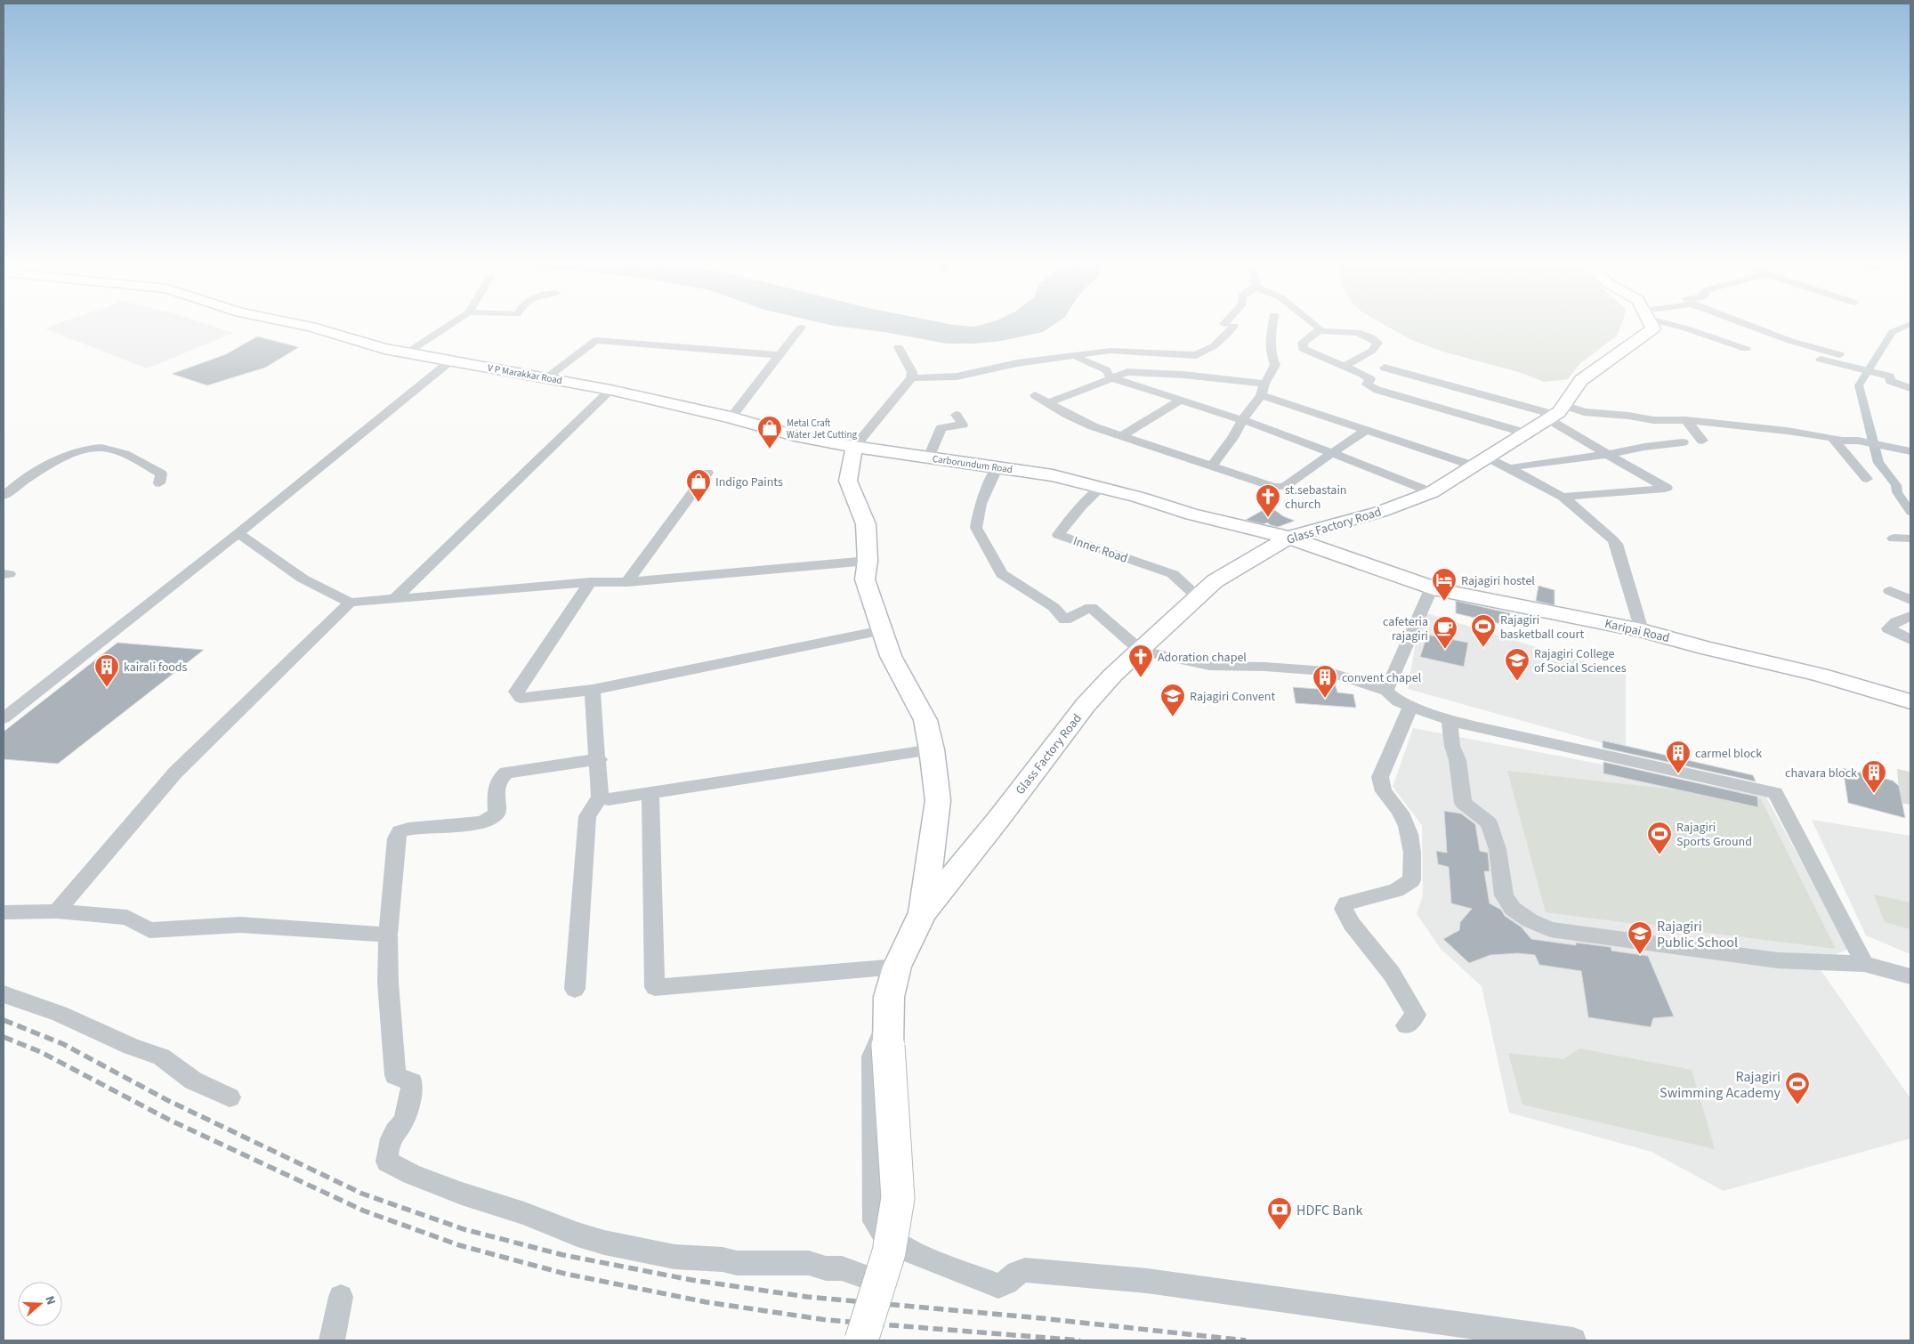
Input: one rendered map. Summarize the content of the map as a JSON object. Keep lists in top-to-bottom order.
{
  "streets": {
    "street": [
      "V P Marakkar Road",
      "Carborundum Road",
      "Glass Factory Road",
      "Inner Road",
      "Karipai Road"
    ]
  },
  "crossings": [
    ["V P Marakkar Road", "Carborundum Road"],
    ["Carborundum Road", "Glass Factory Road"],
    ["Carborundum Road", "Inner Road"],
    ["Carborundum Road", "Karipai Road"],
    ["Glass Factory Road", "Inner Road"],
    ["Glass Factory Road", "Karipai Road"]
  ],
  "places": {
    "shop": ["Metal Craft Water Jet Cutting", "Indigo Paints"],
    "church": ["st.sebastain church", "Adoration chapel"],
    "hotel": ["Rajagiri hostel"],
    "sports": ["Rajagiri basketball court", "Rajagiri Sports Ground", "Rajagiri Swimming Academy"],
    "cafe": ["cafeteria rajagiri"],
    "school or university": ["Rajagiri College of Social Sciences", "Rajagiri Convent", "Rajagiri Public School"],
    "building": [
      "kairali foods",
      "convent chapel",
      "carmel block",
      "chavara block"
    ],
    "bank": ["HDFC Bank"]
  },
  "north": "right"
}
